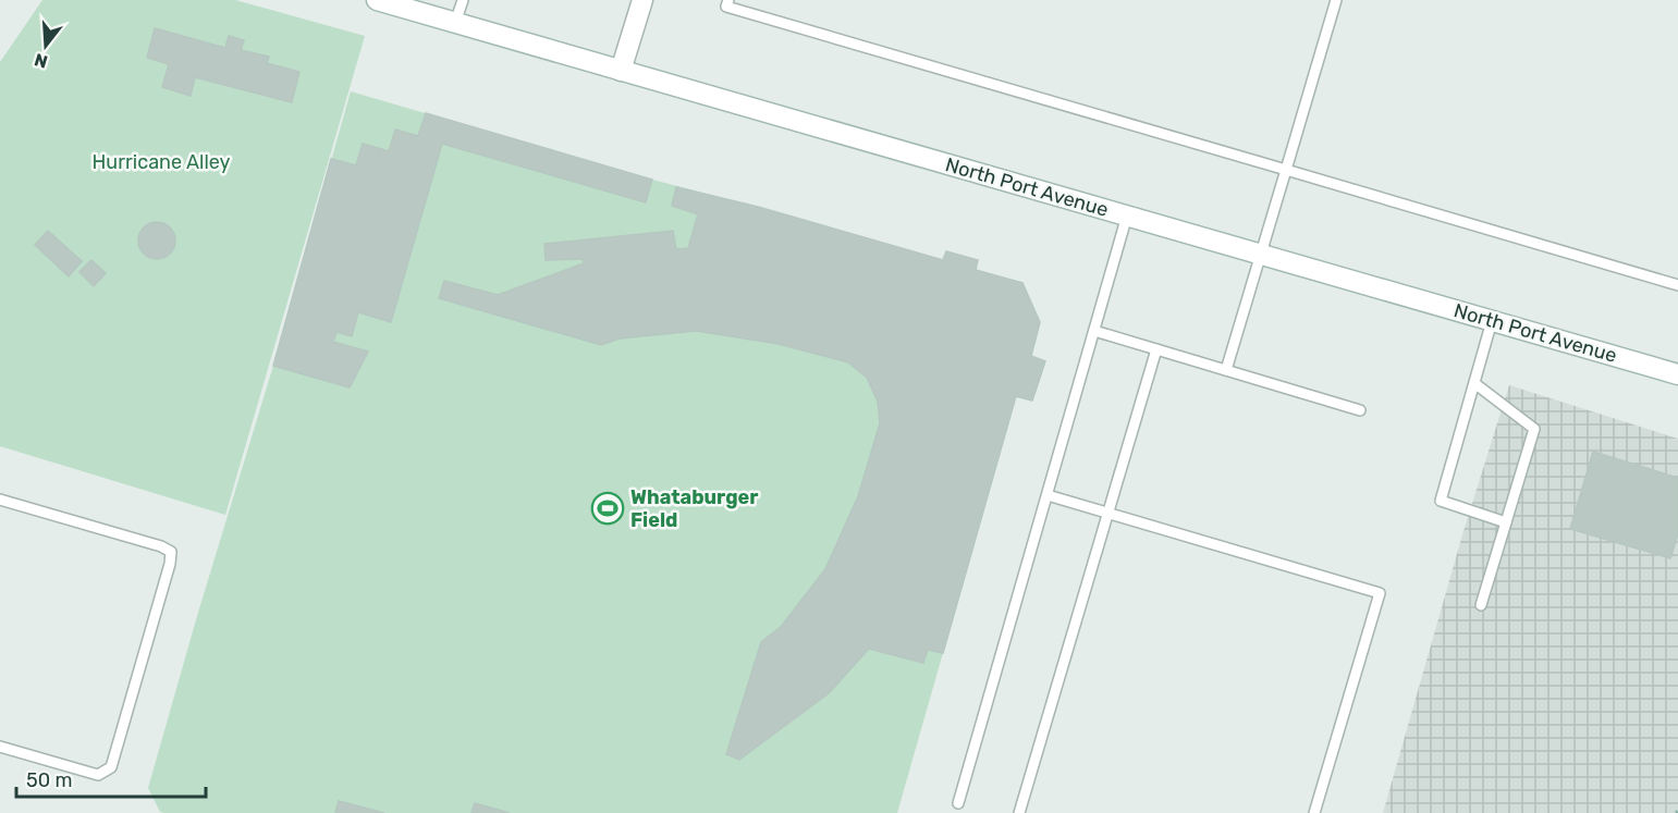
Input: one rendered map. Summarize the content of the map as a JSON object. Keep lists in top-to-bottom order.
{
  "streets": {
    "main road": ["North Port Avenue"]
  },
  "parks": ["Hurricane Alley"],
  "places": {
    "sports": ["Whataburger Field"]
  },
  "scale_bar": "50 m",
  "north": "bottom"
}
